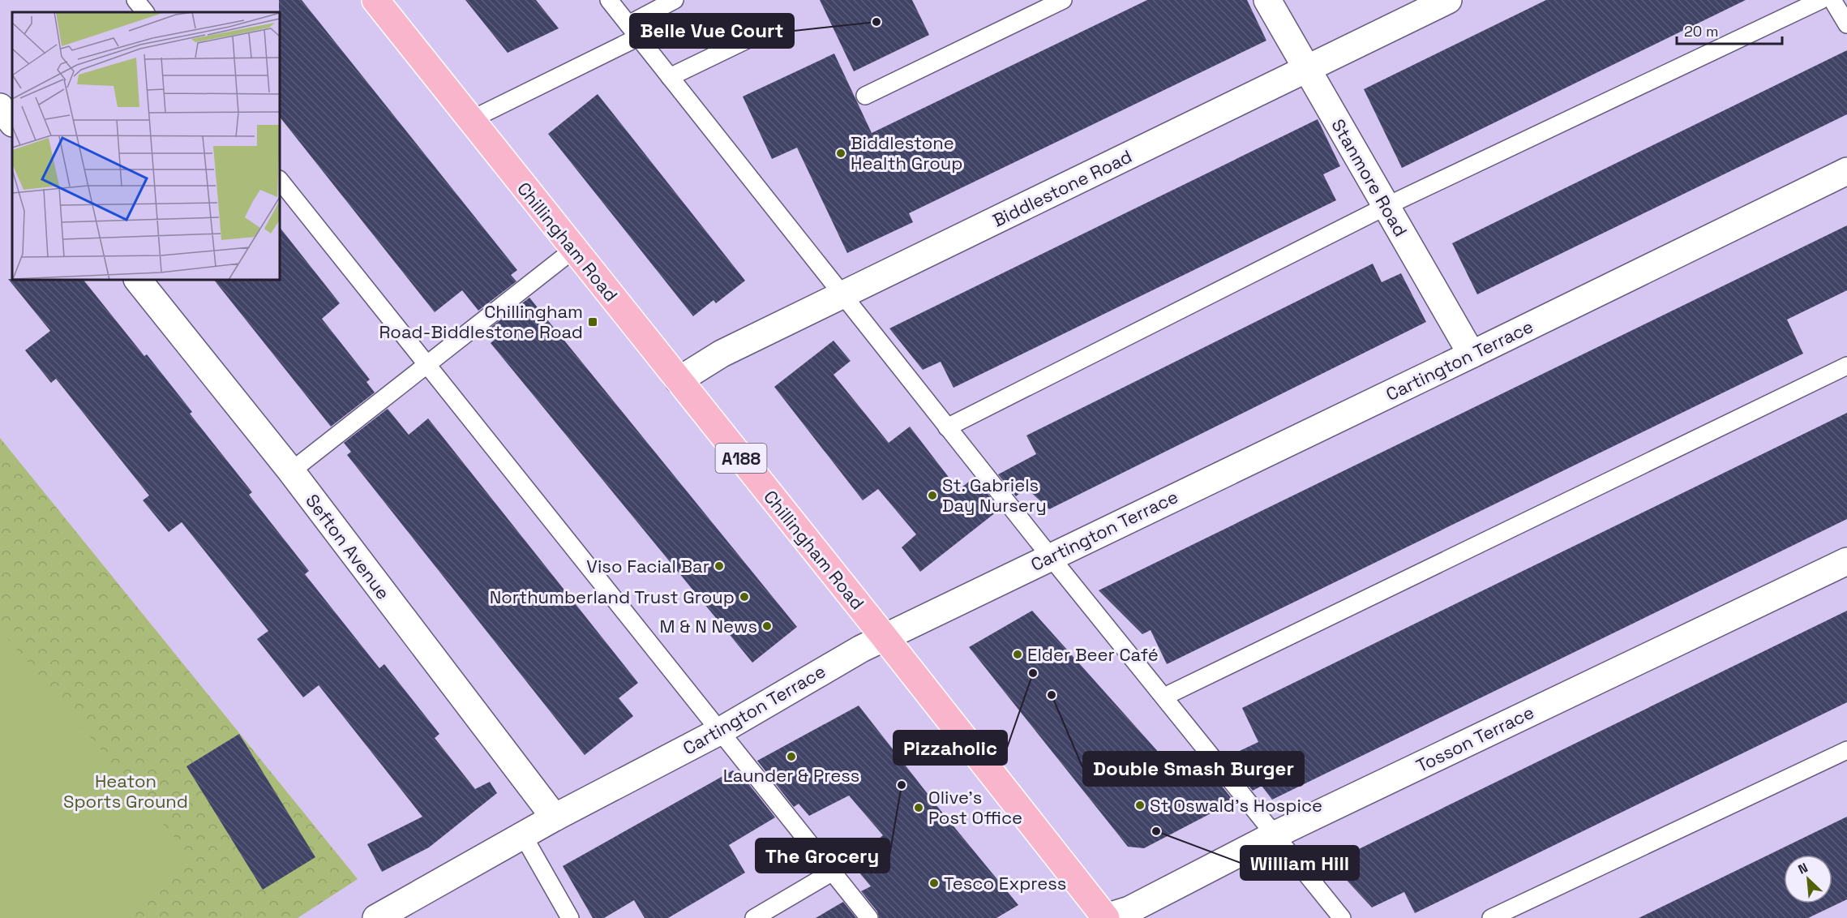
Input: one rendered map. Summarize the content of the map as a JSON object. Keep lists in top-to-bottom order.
{
  "streets": {
    "main road": ["Chillingham Road", "A188"],
    "street": [
      "Stanmore Road",
      "Biddlestone Road",
      "Cartington Terrace",
      "Sefton Avenue",
      "Tosson Terrace"
    ]
  },
  "crossings": [
    ["Stanmore Road", "Biddlestone Road"],
    ["Stanmore Road", "Cartington Terrace"],
    ["Biddlestone Road", "Chillingham Road"],
    ["Chillingham Road", "Cartington Terrace"],
    ["Chillingham Road", "Tosson Terrace"],
    ["Cartington Terrace", "Sefton Avenue"]
  ],
  "parks": ["Heaton Sports Ground"],
  "places": {
    "other": [
      "Belle Vue Court",
      "Biddlestone Health Group",
      "St. Gabriels Day Nursery",
      "Viso Facial Bar",
      "Northumberland Trust Group",
      "M & N News",
      "Elder Beer Café",
      "Pizzaholic",
      "Double Smash Burger",
      "Launder & Press",
      "The Grocery",
      "St Oswald's Hospice",
      "Olive's Post Office",
      "William Hill",
      "Tesco Express"
    ],
    "transit": ["Chillingham Road-Biddlestone Road"]
  },
  "scale_bar": "20 m",
  "north": "top left"
}
